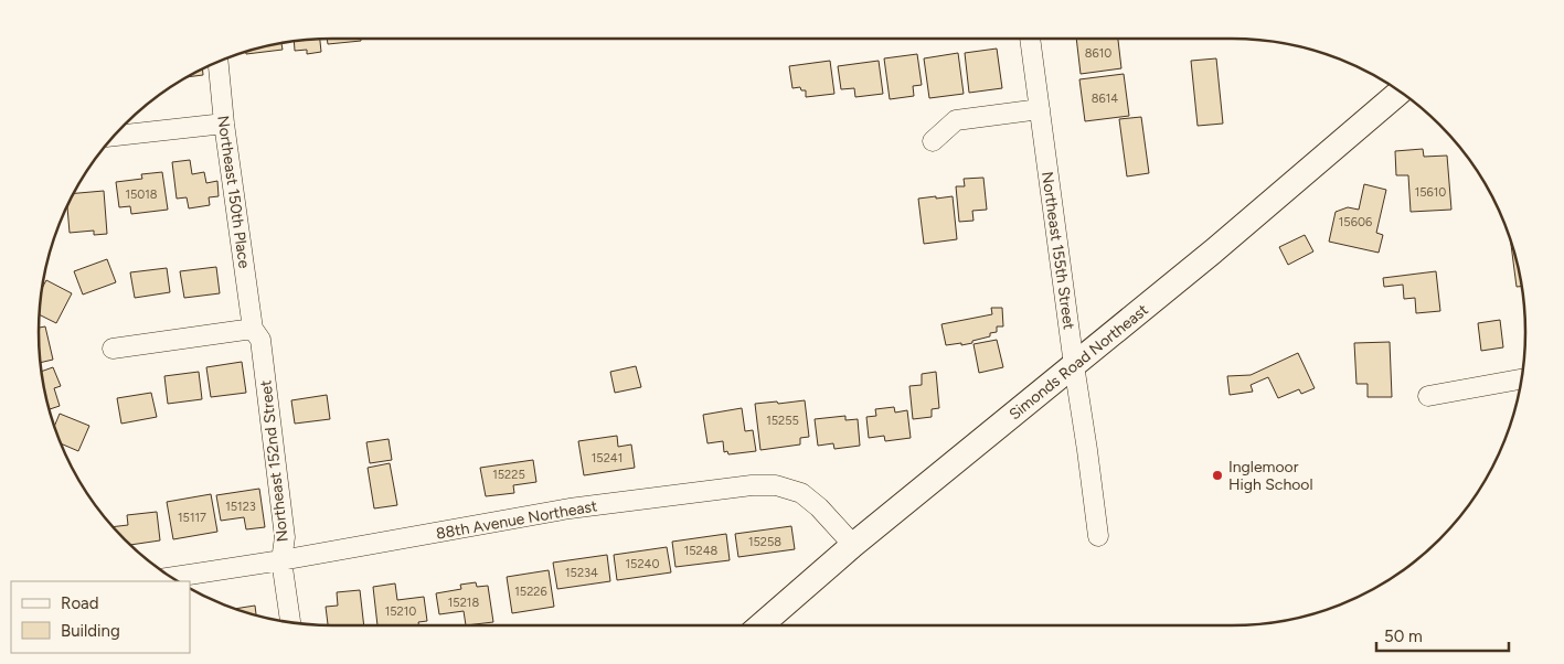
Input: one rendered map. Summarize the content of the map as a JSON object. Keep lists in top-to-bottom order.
{
  "streets": {
    "main road": ["Simonds Road Northeast"],
    "street": [
      "Northeast 150th Place",
      "Northeast 155th Street",
      "Northeast 152nd Street",
      "88th Avenue Northeast"
    ]
  },
  "crossings": [
    ["Northeast 150th Place", "Northeast 152nd Street"],
    ["Northeast 155th Street", "Simonds Road Northeast"],
    ["Simonds Road Northeast", "88th Avenue Northeast"],
    ["Northeast 152nd Street", "88th Avenue Northeast"]
  ],
  "places": ["Inglemoor High School"],
  "house_numbers": [
    "8610",
    "8614",
    "15610",
    "15018",
    "15606",
    "15255",
    "15241",
    "15225",
    "15123",
    "15117",
    "15258",
    "15248",
    "15240",
    "15234",
    "15226",
    "15218",
    "15210"
  ],
  "legend": ["Road", "Building"],
  "scale_bar": "50 m"
}
